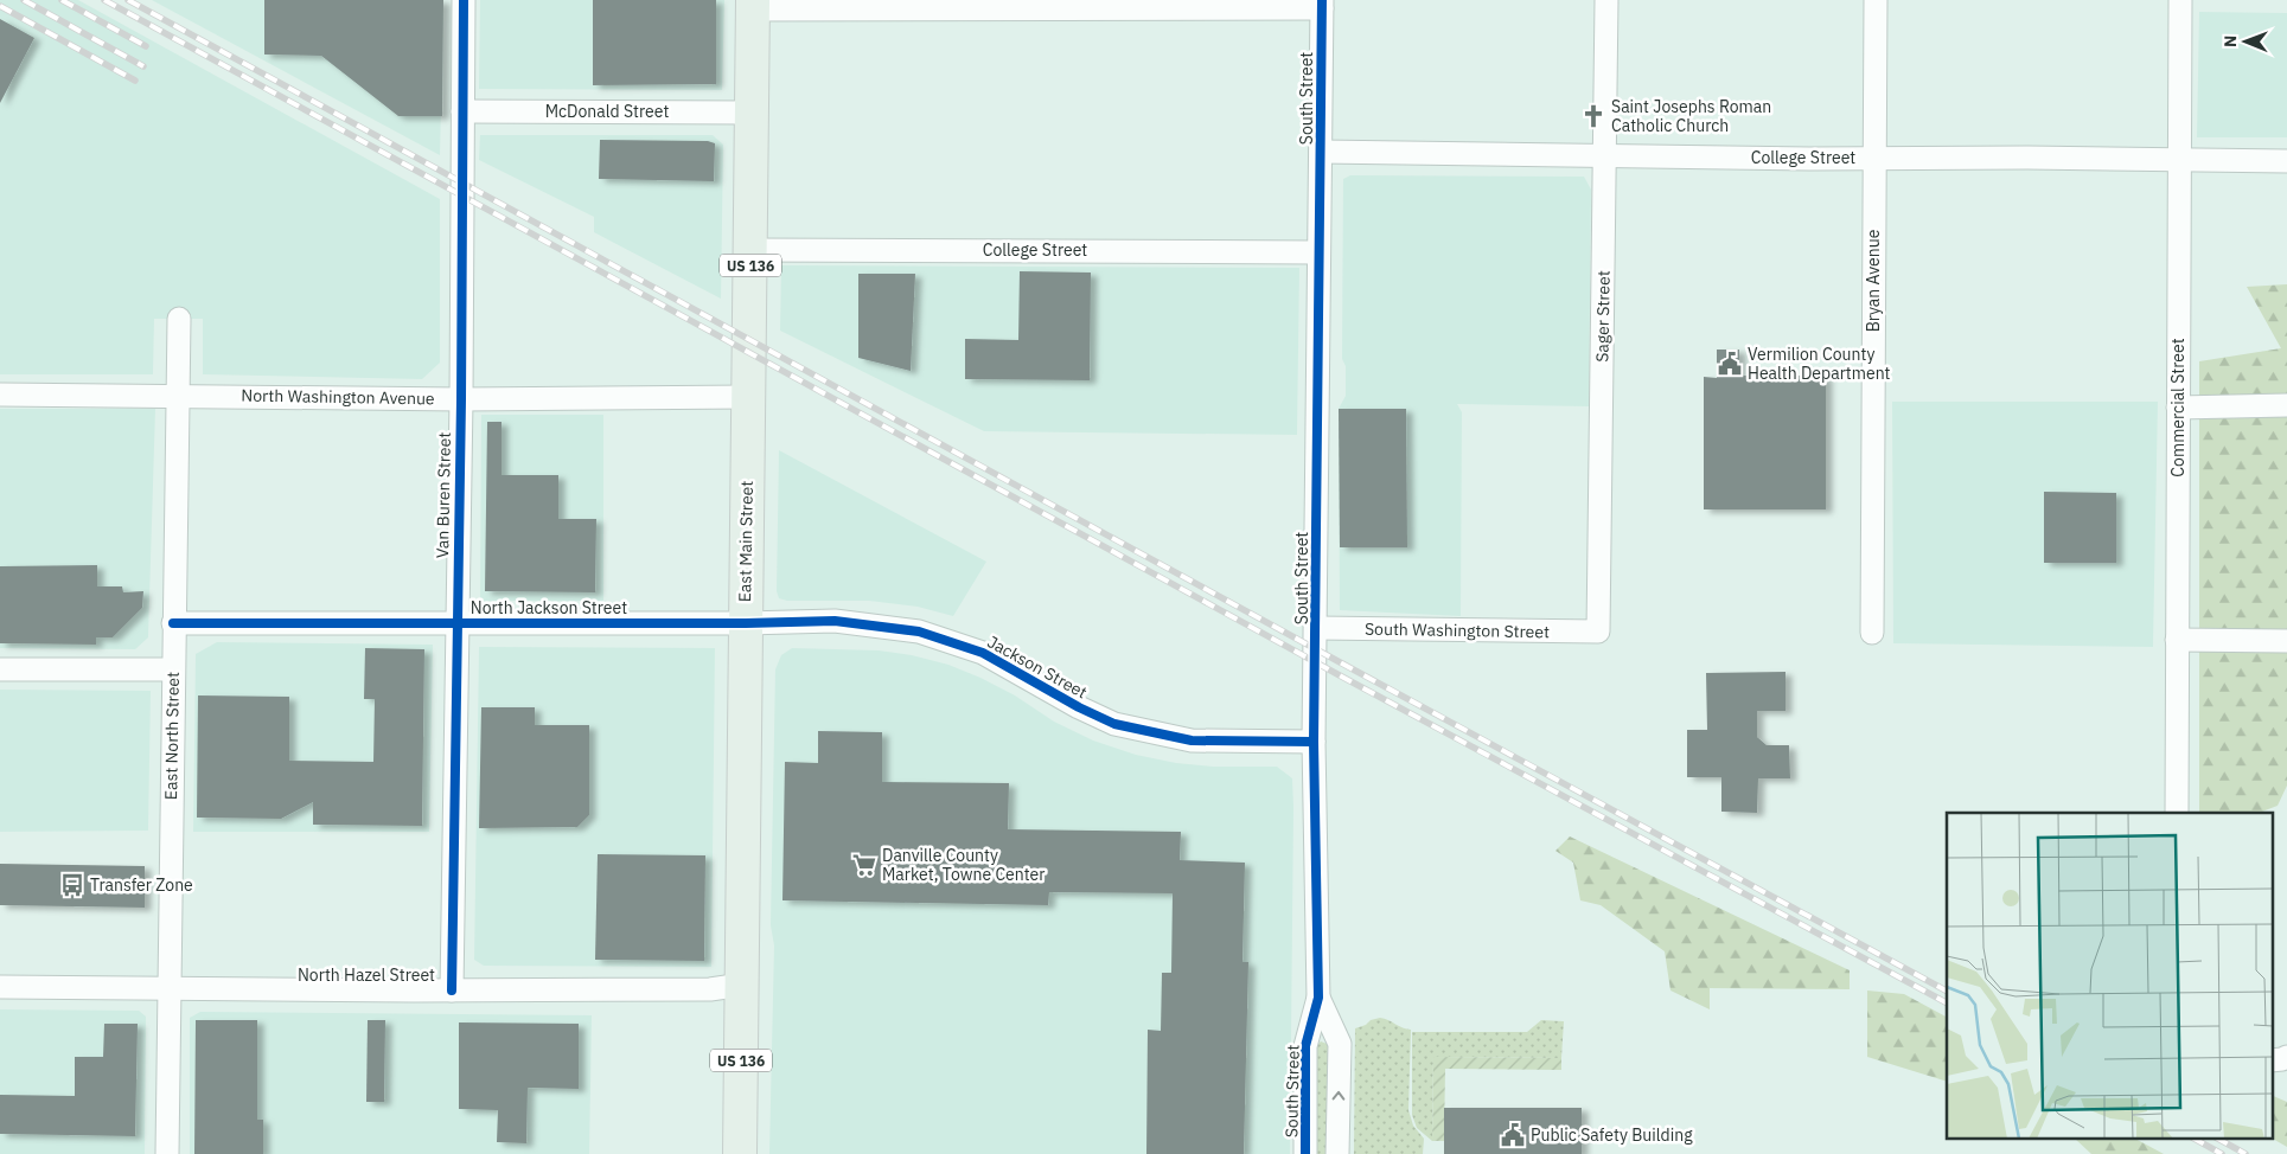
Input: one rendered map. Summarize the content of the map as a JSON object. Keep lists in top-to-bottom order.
{
  "streets": {
    "main road": ["US 136", "East Main Street"],
    "street": [
      "South Street",
      "McDonald Street",
      "College Street",
      "Bryan Avenue",
      "Sager Street",
      "North Washington Avenue",
      "Commercial Street",
      "Van Buren Street",
      "North Jackson Street",
      "South Washington Street",
      "Jackson Street",
      "East North Street",
      "North Hazel Street"
    ]
  },
  "crossings": [
    ["South Street", "College Street"],
    ["South Street", "South Washington Street"],
    ["South Street", "Jackson Street"],
    ["McDonald Street", "Van Buren Street"],
    ["McDonald Street", "East Main Street"],
    ["College Street", "Bryan Avenue"],
    ["College Street", "Sager Street"],
    ["College Street", "Commercial Street"],
    ["College Street", "East Main Street"],
    ["Sager Street", "South Washington Street"],
    ["North Washington Avenue", "Van Buren Street"],
    ["North Washington Avenue", "East Main Street"],
    ["North Washington Avenue", "East North Street"],
    ["Van Buren Street", "North Jackson Street"],
    ["Van Buren Street", "North Hazel Street"],
    ["East Main Street", "North Jackson Street"],
    ["East Main Street", "Jackson Street"],
    ["East Main Street", "North Hazel Street"],
    ["North Jackson Street", "Jackson Street"],
    ["North Jackson Street", "East North Street"],
    ["East North Street", "North Hazel Street"]
  ],
  "places": {
    "church": ["Saint Josephs Roman Catholic Church"],
    "public building": ["Vermilion County Health Department", "Public Safety Building"],
    "supermarket": ["Danville County Market, Towne Center"],
    "bus stop": ["Transfer Zone"]
  },
  "north": "left"
}
